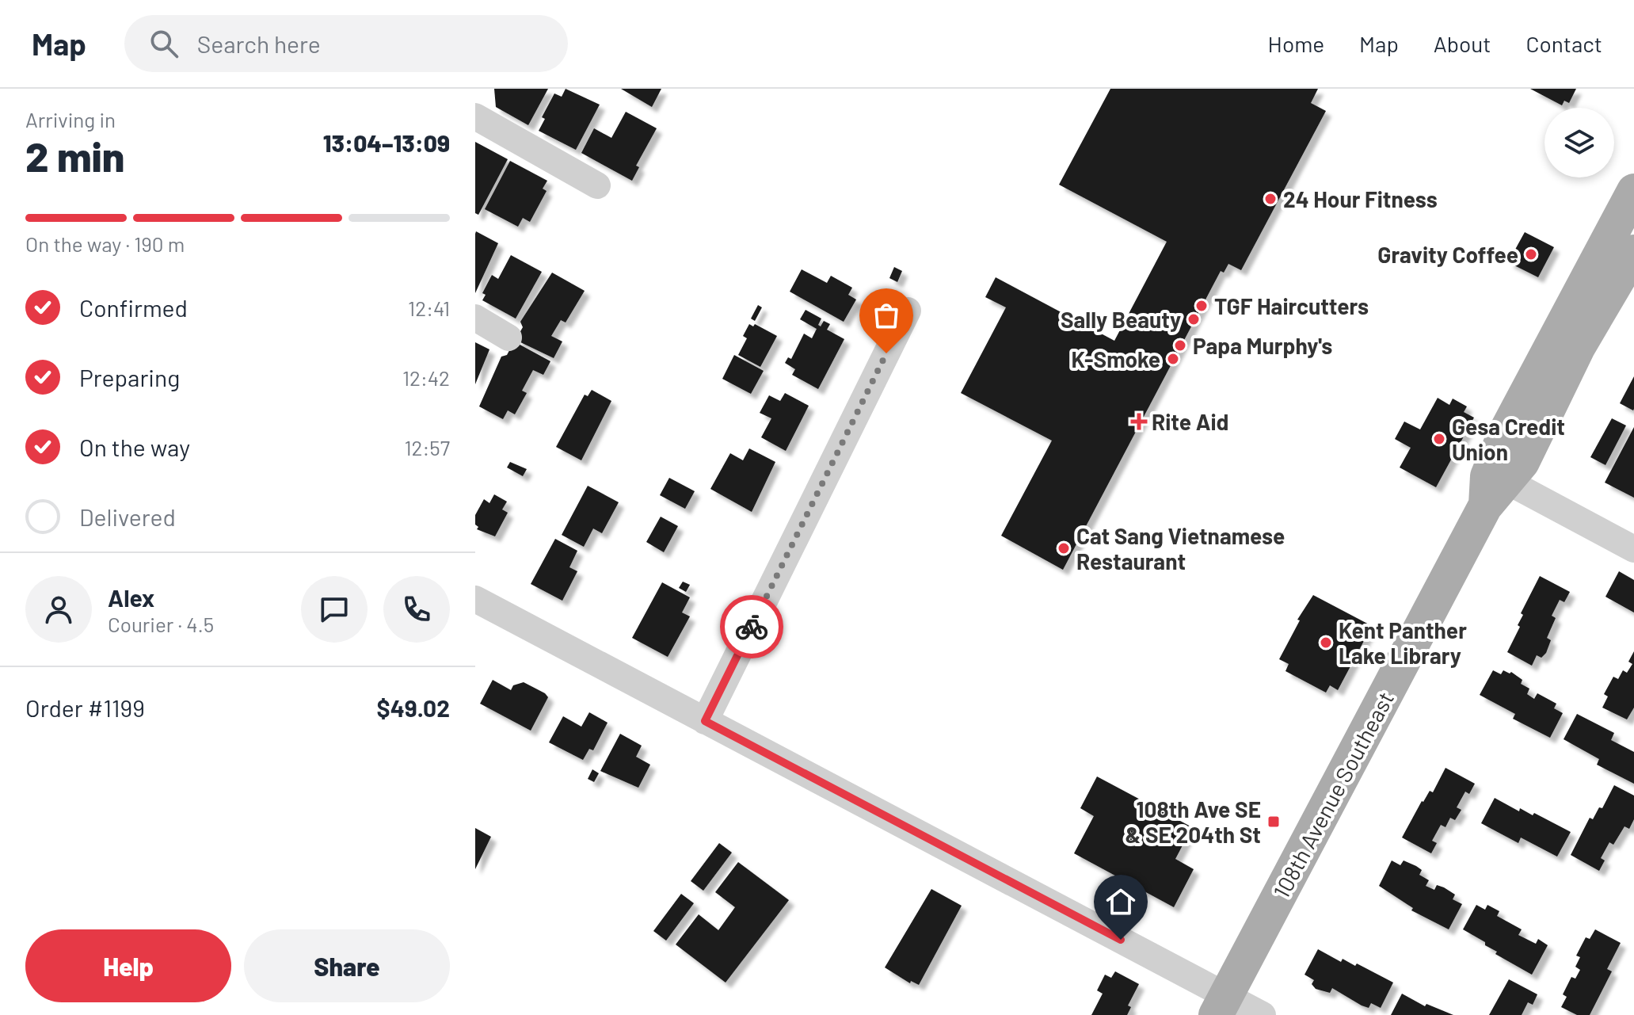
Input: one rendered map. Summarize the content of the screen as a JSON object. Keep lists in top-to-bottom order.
{
  "streets": {
    "main road": ["108th Avenue Southeast"]
  },
  "places": {
    "other": [
      "24 Hour Fitness",
      "Gravity Coffee",
      "TGF Haircutters",
      "Sally Beauty",
      "Papa Murphy's",
      "K-Smoke",
      "Gesa Credit Union",
      "Cat Sang Vietnamese Restaurant",
      "Kent Panther Lake Library"
    ],
    "health": ["Rite Aid"],
    "transit": ["108th Ave SE & SE 204th St"]
  },
  "page": {
    "header": "Map",
    "search": "Search here",
    "nav": [
      "Home",
      "Map",
      "About",
      "Contact"
    ],
    "heading": ["2 min", "Arriving in", "13:04–13:09"],
    "panel": [
      "Alex",
      "Courier · 4.5",
      "Order #1199",
      "$49.02"
    ],
    "bar": "On the way · 190 m",
    "list": [
      ["Confirmed", "12:41"],
      ["Preparing", "12:42"],
      ["On the way", "12:57"],
      "Delivered"
    ],
    "buttons": ["Help", "Share"]
  }
}
